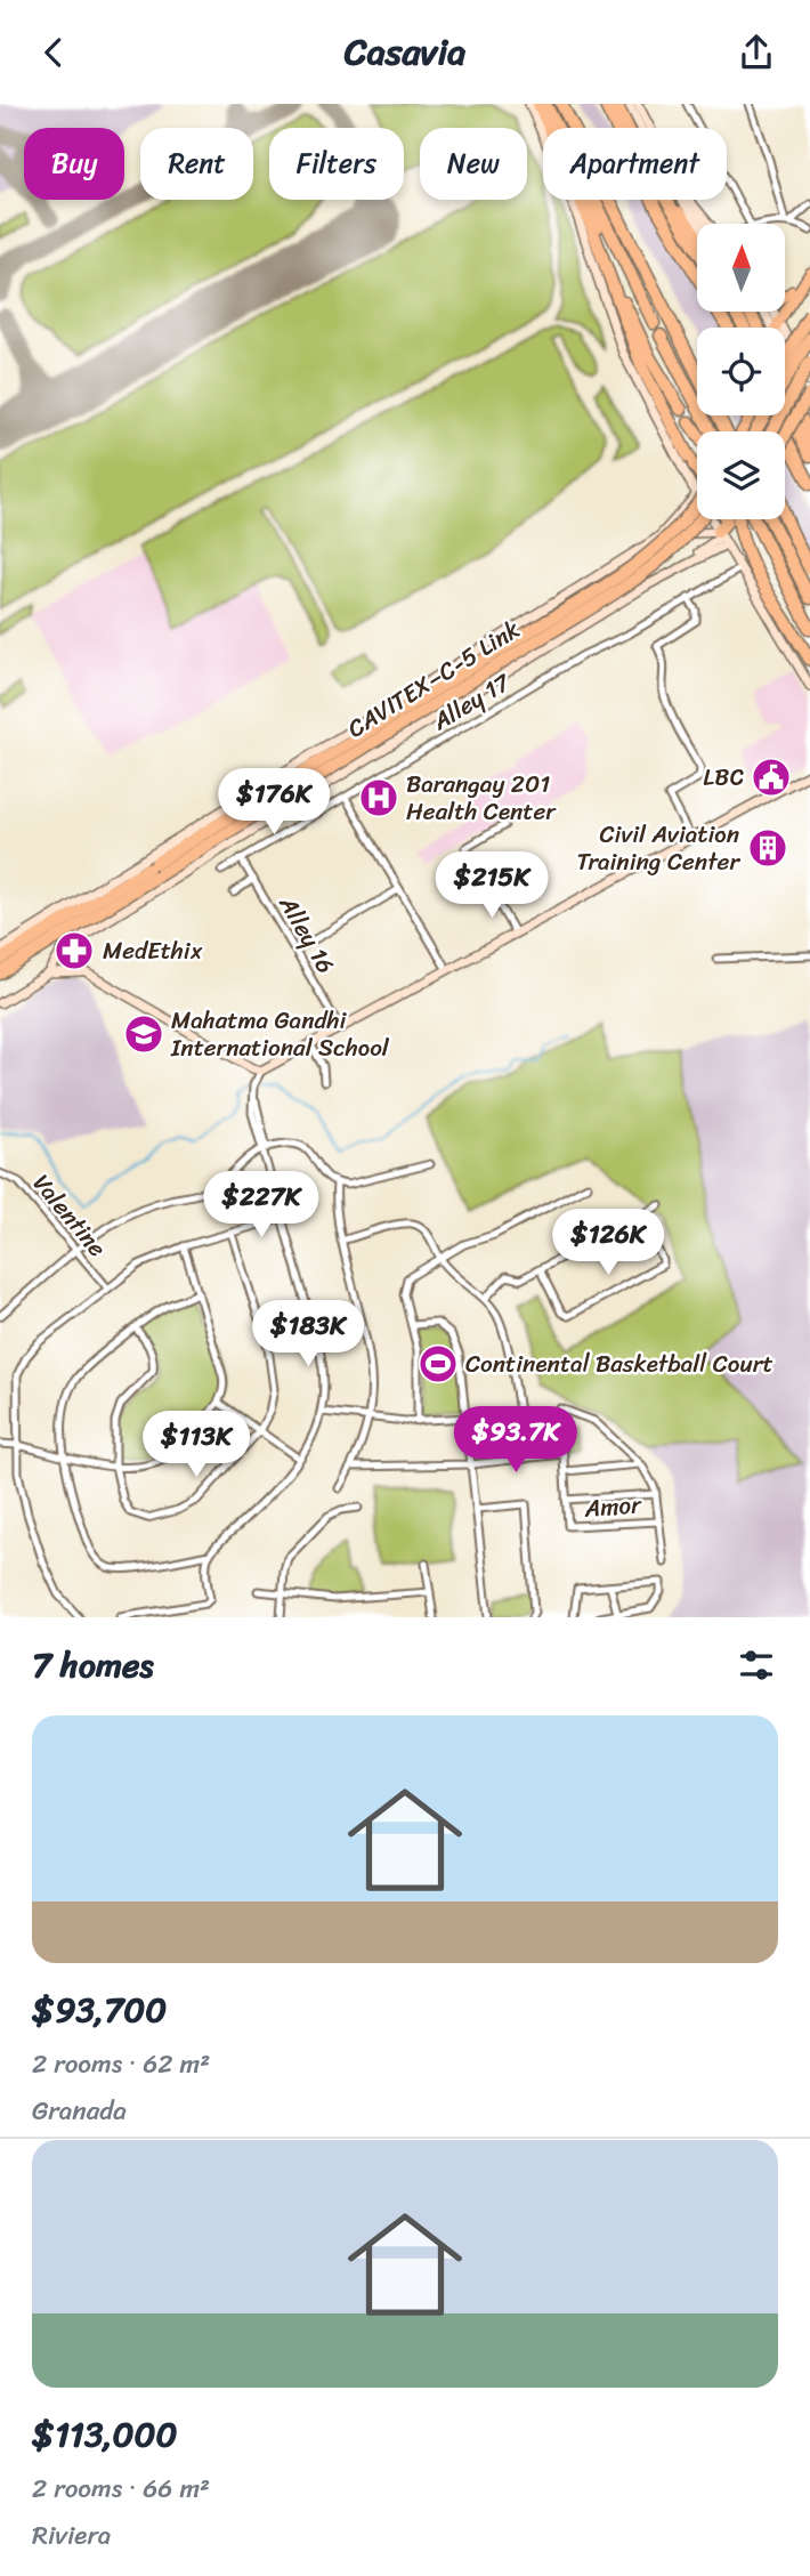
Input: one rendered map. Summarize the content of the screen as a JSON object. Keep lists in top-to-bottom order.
{
  "streets": {
    "highway": ["CAVITEX–C-5 Link"],
    "street": [
      "Alley 17",
      "Alley 16",
      "Valentine",
      "Amor"
    ]
  },
  "crossings": [
    ["Alley 17", "Alley 16"]
  ],
  "places": {
    "public building": ["LBC"],
    "hospital": ["Barangay 201 Health Center"],
    "building": ["Civil Aviation Training Center"],
    "pharmacy": ["MedEthix"],
    "school or university": ["Mahatma Gandhi International School"],
    "sports": ["Continental Basketball Court"]
  },
  "north": "top",
  "page": {
    "header": "Casavia",
    "chip": [
      "Buy",
      "Rent",
      "Filters",
      "New",
      "Apartment"
    ],
    "price": [
      "$176K",
      "$215K",
      "$227K",
      "$126K",
      "$183K",
      "$93.7K",
      "$113K"
    ],
    "heading": "7 homes",
    "list": [
      {
        "name": "$93,700",
        "note": "2 rooms · 62 m² · Granada"
      },
      {
        "name": "$113,000",
        "note": "2 rooms · 66 m² · Riviera"
      }
    ]
  }
}
